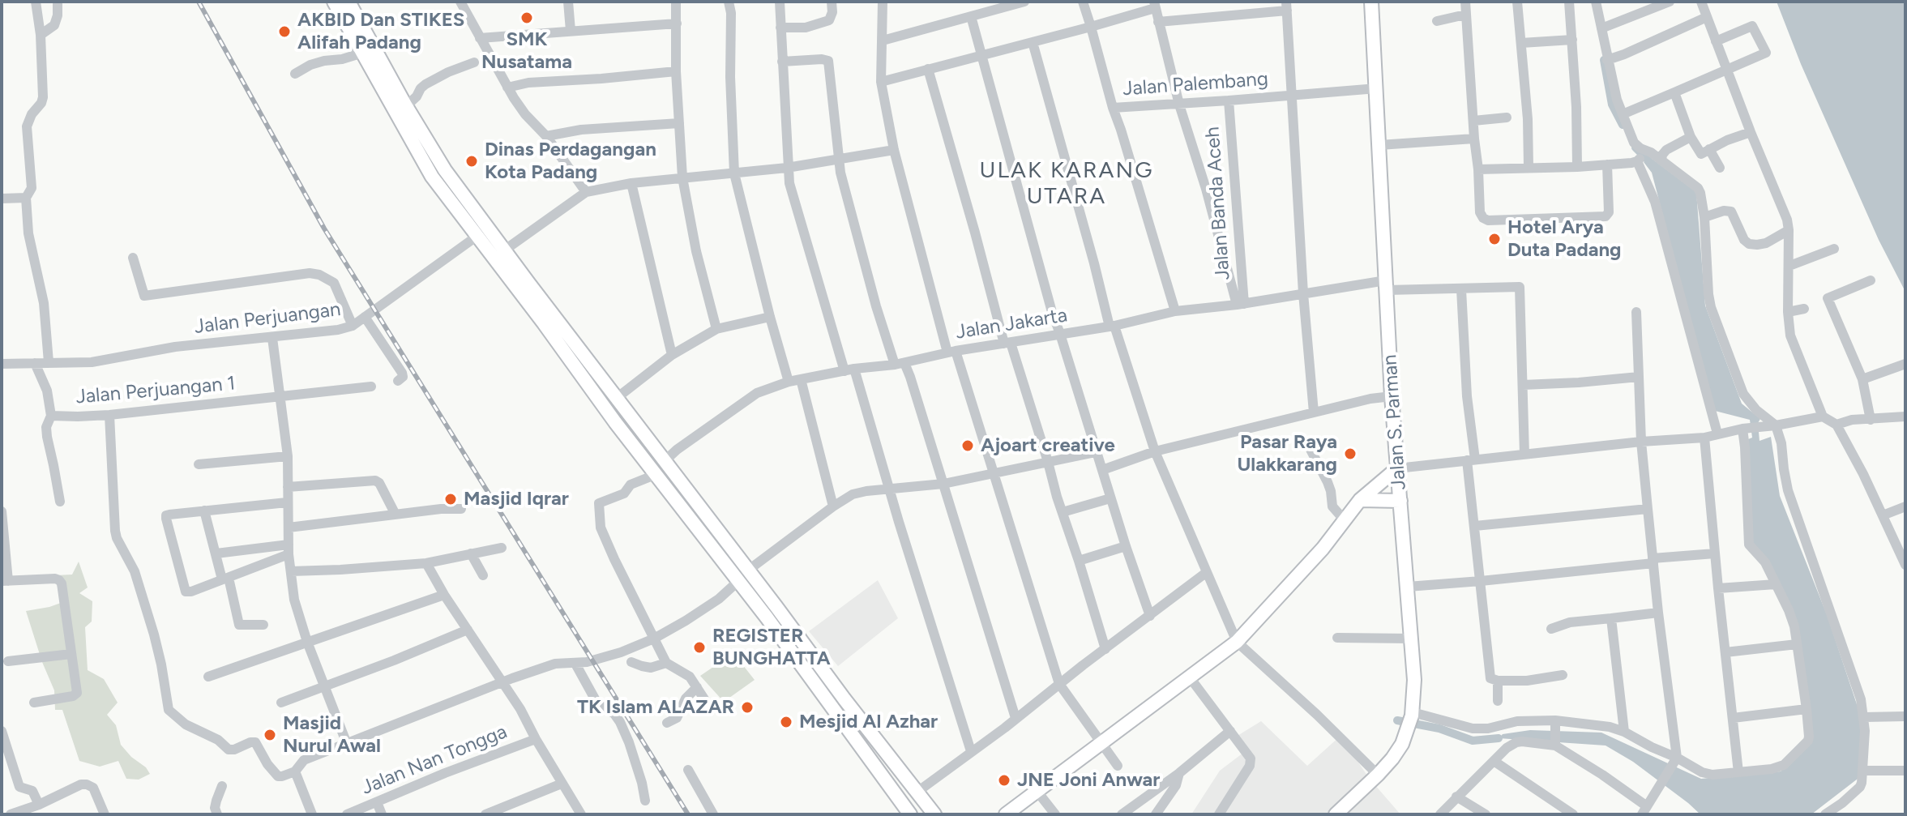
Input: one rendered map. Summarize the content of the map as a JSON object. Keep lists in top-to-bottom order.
{
  "streets": {
    "main road": ["Jalan S. Parman"],
    "street": [
      "Jalan Palembang",
      "Jalan Banda Aceh",
      "Jalan Perjuangan",
      "Jalan Jakarta",
      "Jalan Perjuangan 1",
      "Jalan Nan Tongga"
    ]
  },
  "crossings": [
    ["Jalan Palembang", "Jalan Banda Aceh"],
    ["Jalan Palembang", "Jalan S. Parman"],
    ["Jalan Banda Aceh", "Jalan Jakarta"],
    ["Jalan Perjuangan", "Jalan Perjuangan 1"],
    ["Jalan Jakarta", "Jalan S. Parman"]
  ],
  "districts": ["ULAK KARANG UTARA"],
  "places": [
    "SMK Nusatama",
    "AKBID Dan STIKES Alifah Padang",
    "Dinas Perdagangan Kota Padang",
    "Hotel Arya Duta Padang",
    "Ajoart creative",
    "Pasar Raya Ulakkarang",
    "Masjid Iqrar",
    "REGISTER BUNGHATTA",
    "TK Islam ALAZAR",
    "Mesjid Al Azhar",
    "Masjid Nurul Awal",
    "JNE Joni Anwar"
  ]
}
